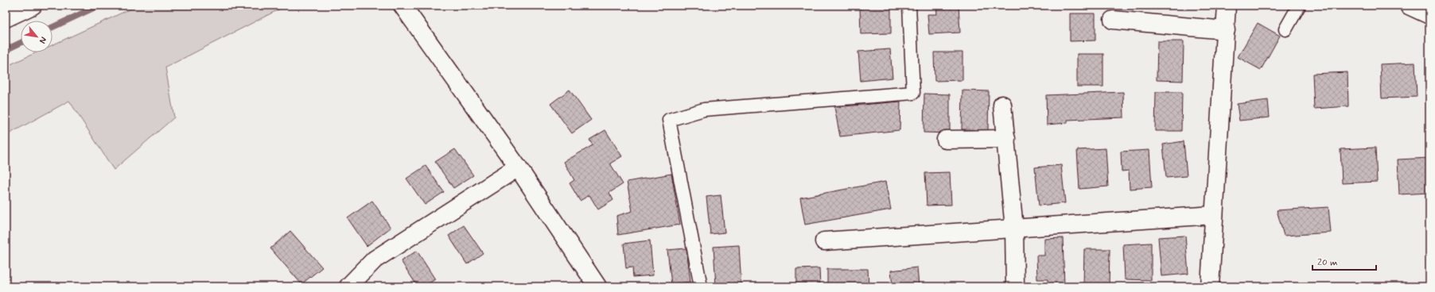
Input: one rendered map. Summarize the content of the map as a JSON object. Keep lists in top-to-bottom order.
{
  "scale_bar": "20 m",
  "north": "bottom right"
}
